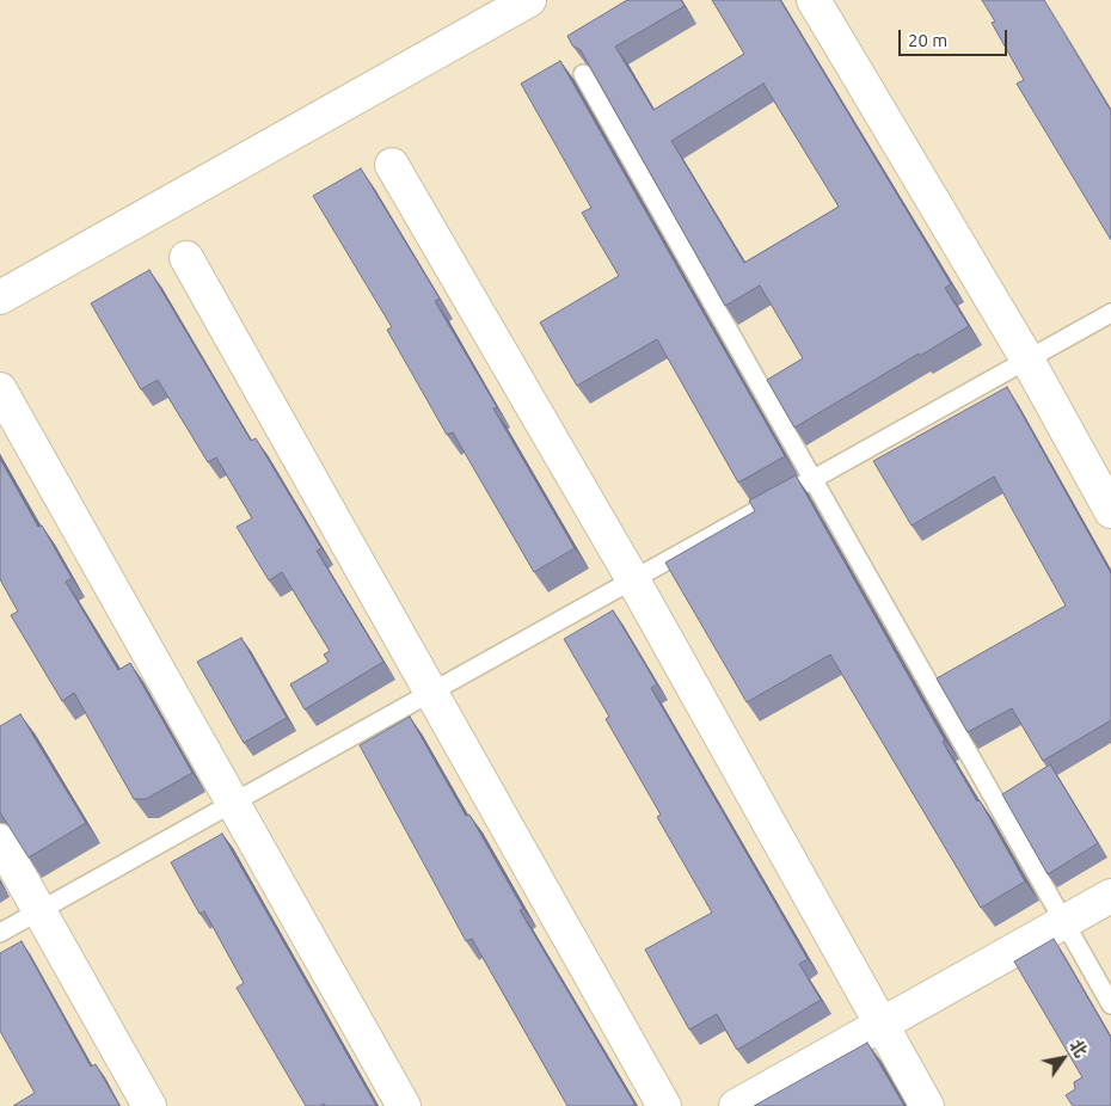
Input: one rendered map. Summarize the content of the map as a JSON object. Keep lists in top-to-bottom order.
{
  "scale_bar": "20 m",
  "north": "top right"
}
